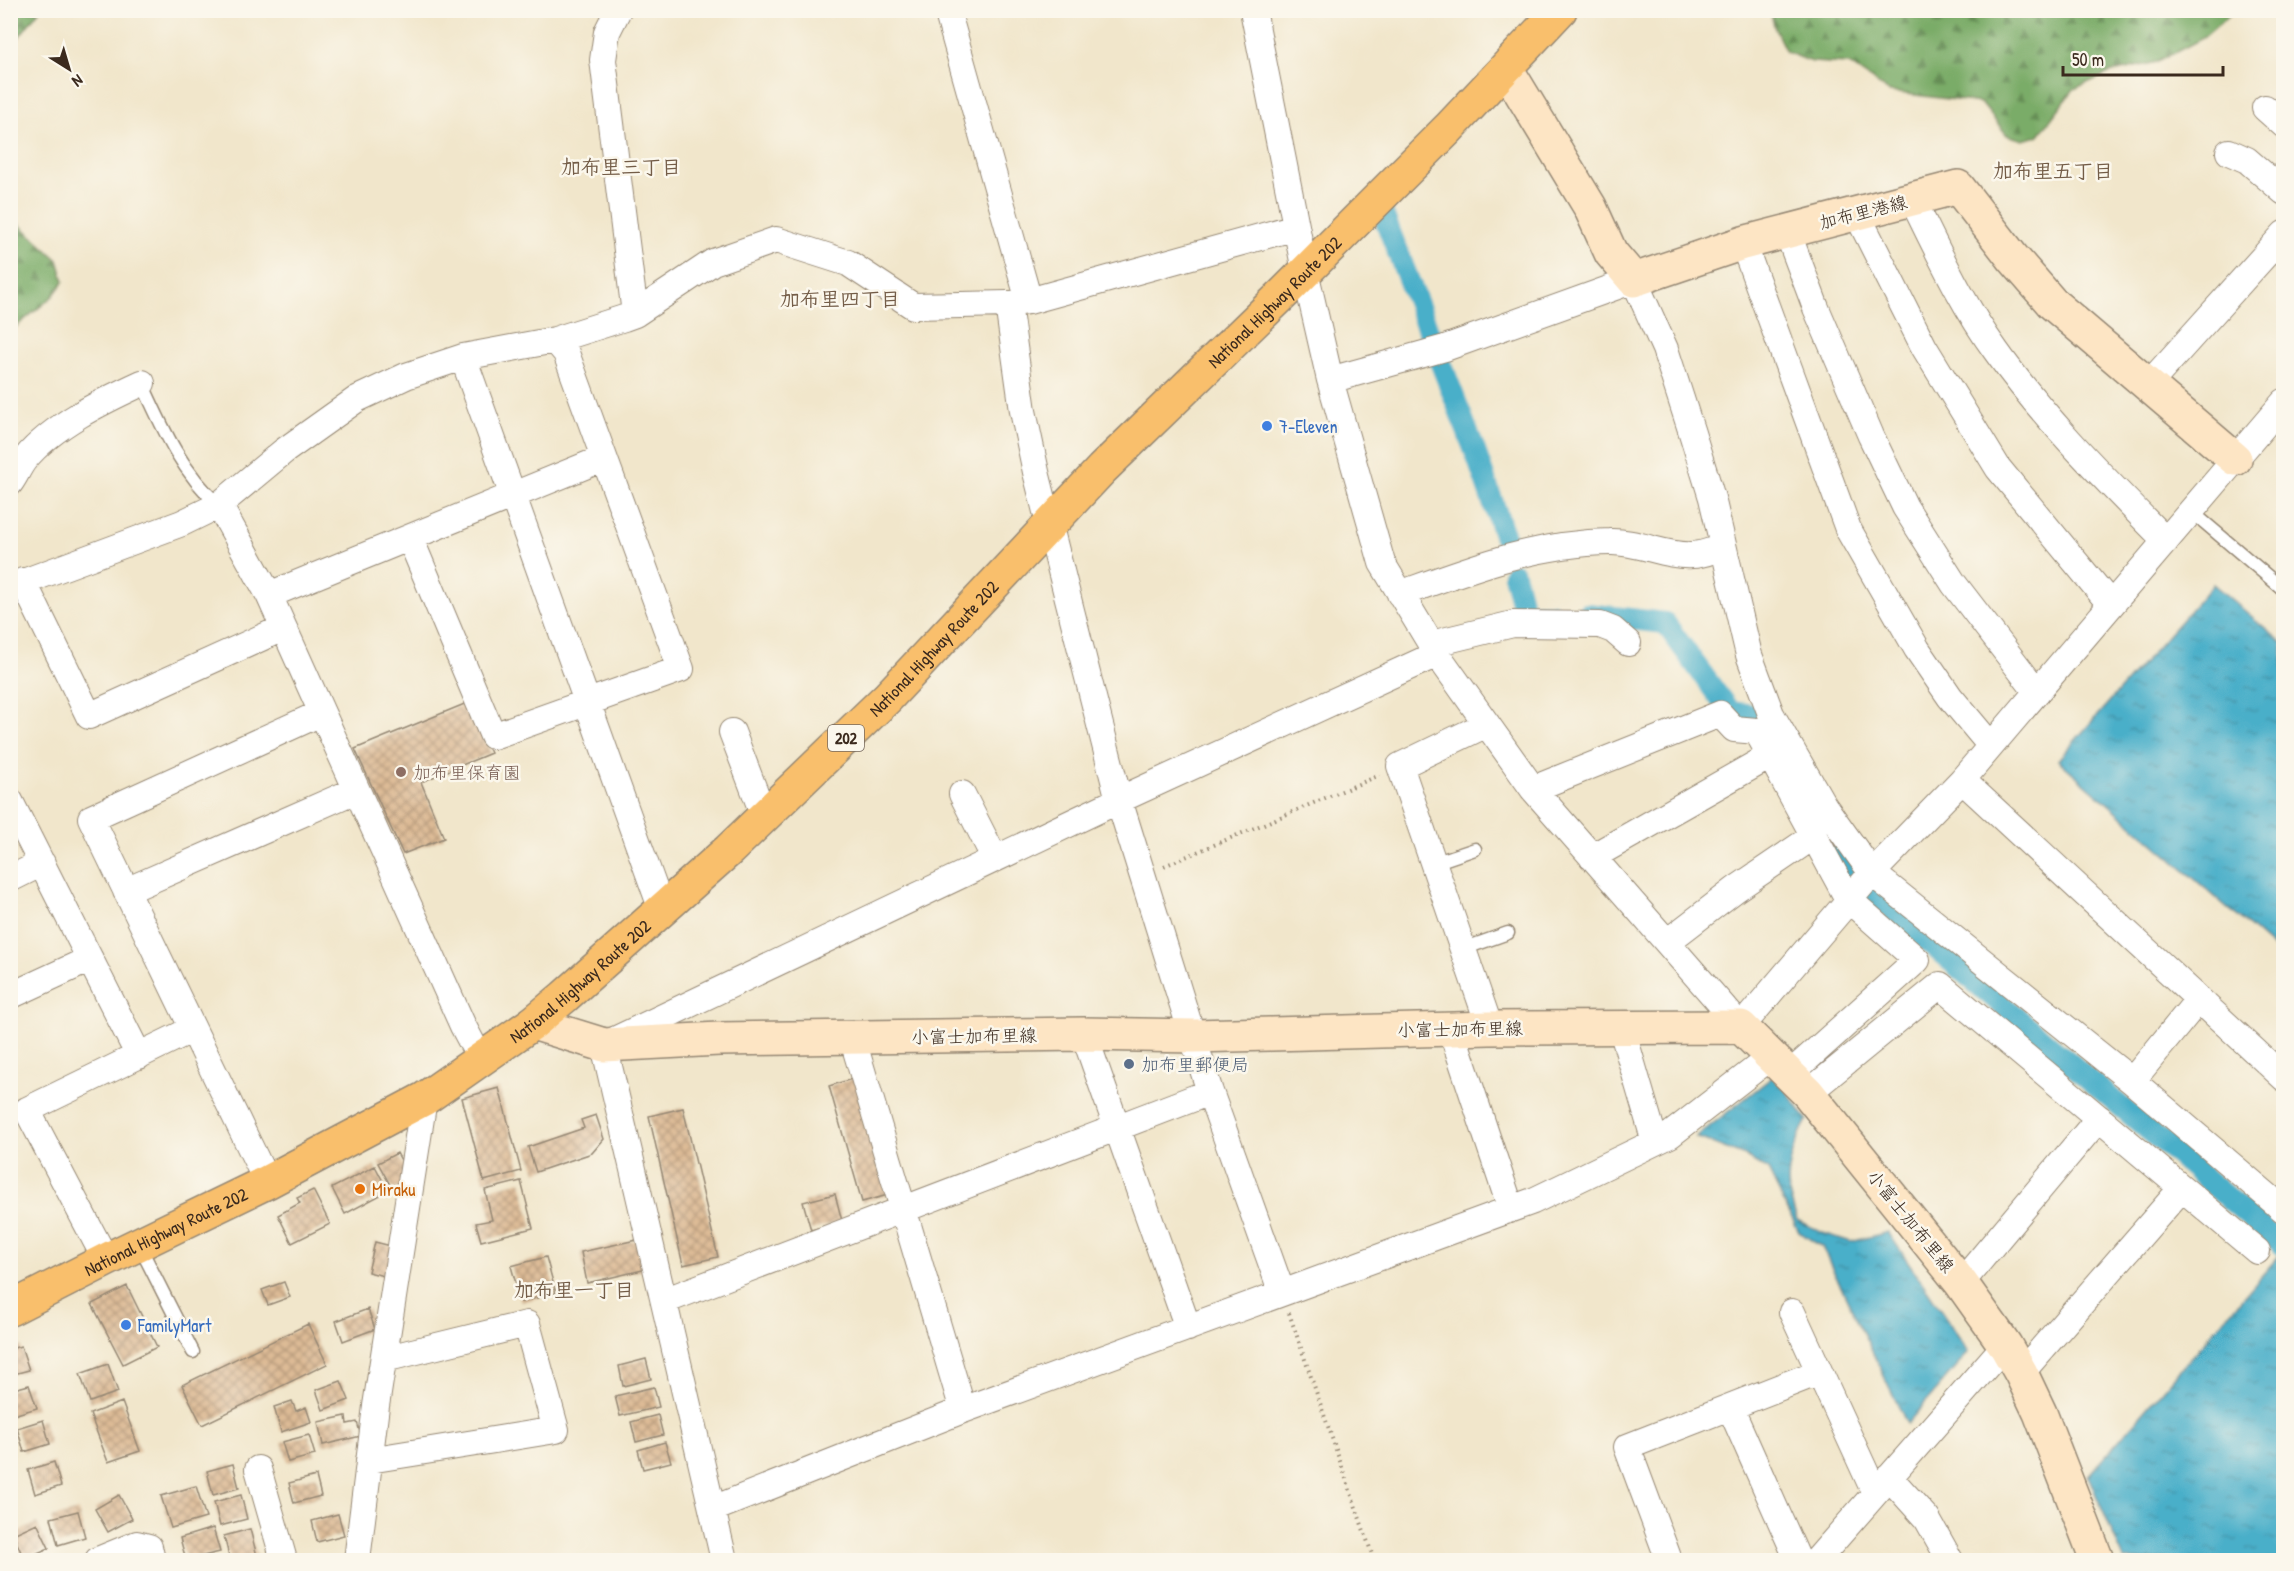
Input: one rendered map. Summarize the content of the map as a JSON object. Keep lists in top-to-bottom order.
{
  "streets": {
    "highway": ["National Highway Route 202", "202"],
    "main road": ["加布里港線", "小富士加布里線"]
  },
  "crossings": [
    ["National Highway Route 202", "小富士加布里線"]
  ],
  "districts": [
    "加布里三丁目",
    "加布里五丁目",
    "加布里四丁目",
    "加布里一丁目"
  ],
  "places": [
    "7-Eleven",
    "加布里保育園",
    "加布里郵便局",
    "Miraku",
    "FamilyMart"
  ],
  "scale_bar": "50 m",
  "north": "bottom right"
}
